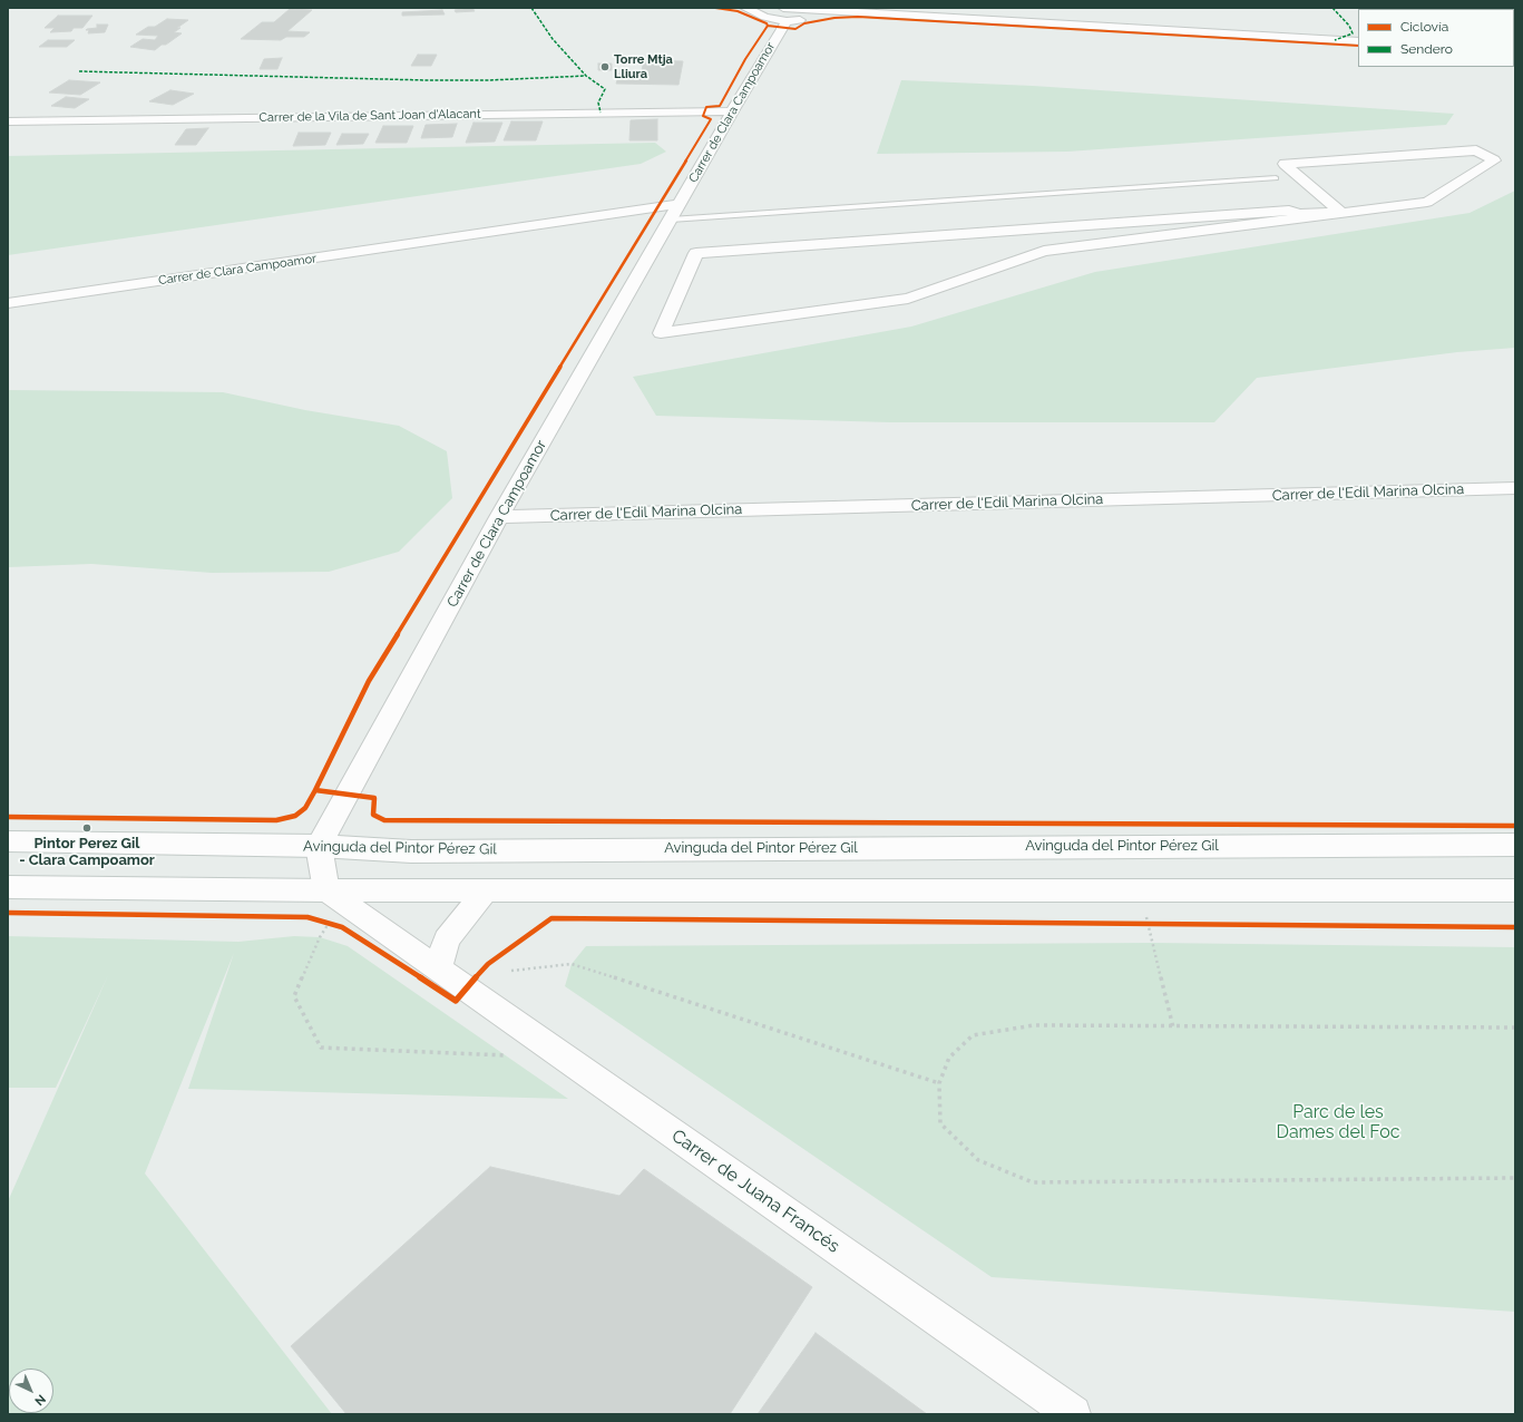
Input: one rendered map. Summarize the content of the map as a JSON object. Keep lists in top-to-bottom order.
{
  "streets": {
    "main road": ["Avinguda del Pintor Pérez Gil"],
    "street": [
      "Carrer de Clara Campoamor",
      "Carrer de la Vila de Sant Joan d'Alacant",
      "Carrer de l'Edil Marina Olcina",
      "Carrer de Juana Francés"
    ]
  },
  "crossings": [
    ["Carrer de Clara Campoamor", "Carrer de la Vila de Sant Joan d'Alacant"],
    ["Carrer de Clara Campoamor", "Carrer de l'Edil Marina Olcina"],
    ["Carrer de Clara Campoamor", "Avinguda del Pintor Pérez Gil"]
  ],
  "parks": ["Parc de les Dames del Foc"],
  "places": ["Torre Mtja Lliura", "Pintor Perez Gil - Clara Campoamor"],
  "legend": ["Ciclovía", "Sendero"],
  "north": "bottom right"
}
